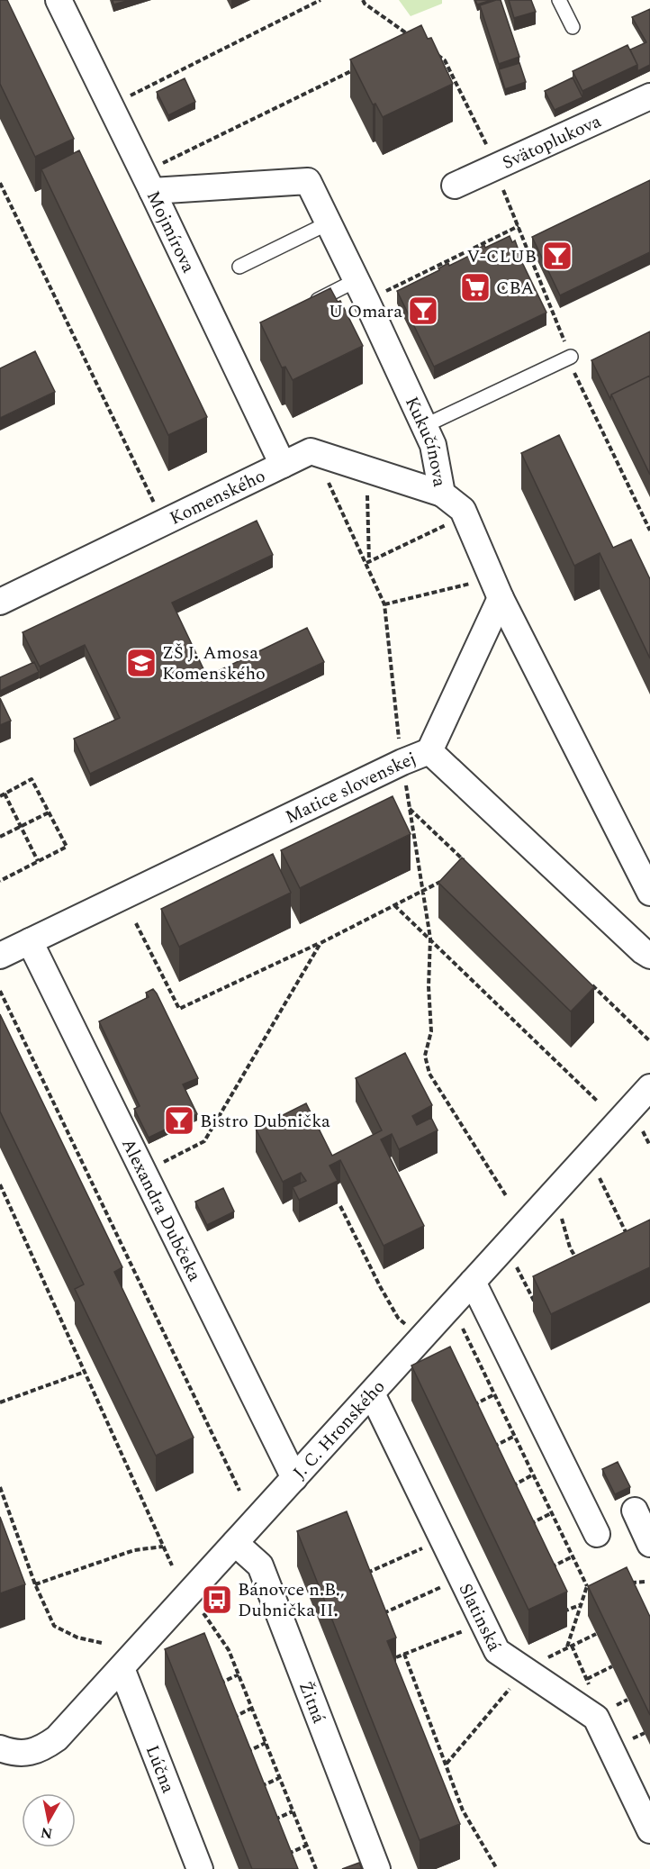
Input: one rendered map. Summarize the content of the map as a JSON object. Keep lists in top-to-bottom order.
{
  "streets": {
    "street": [
      "Svätoplukova",
      "Mojmírova",
      "Kukučínova",
      "Komenského",
      "Matice slovenskej",
      "Alexandra Dubčeka",
      "J. C. Hronského",
      "Slatinská",
      "Žitná",
      "Lúčna"
    ]
  },
  "crossings": [
    ["Mojmírova", "Kukučínova"],
    ["Mojmírova", "Komenského"],
    ["Kukučínova", "Komenského"],
    ["Matice slovenskej", "Alexandra Dubčeka"],
    ["Alexandra Dubčeka", "J. C. Hronského"],
    ["J. C. Hronského", "Slatinská"],
    ["J. C. Hronského", "Žitná"],
    ["J. C. Hronského", "Lúčna"]
  ],
  "places": {
    "bar": ["V-CLUB", "U Omara", "Bistro Dubnička"],
    "supermarket": ["CBA"],
    "school or university": ["ZŠ J. Amosa Komenského"],
    "bus stop": ["Bánovce n.B., Dubnička II."]
  },
  "north": "bottom"
}
